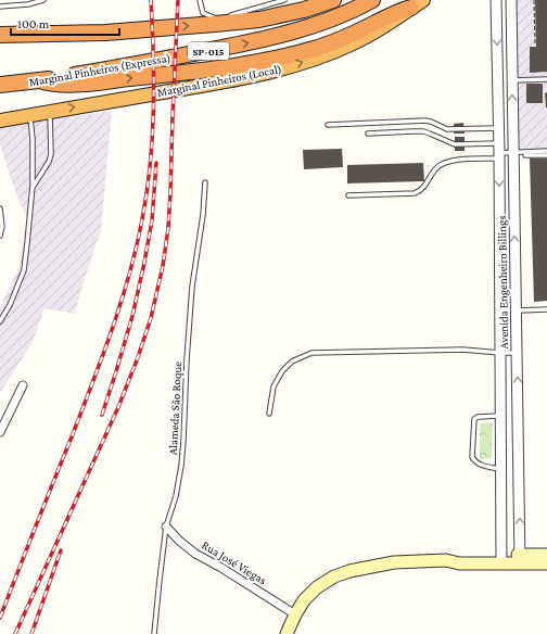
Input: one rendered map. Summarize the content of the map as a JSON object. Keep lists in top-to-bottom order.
{
  "streets": {
    "highway": ["SP-015", "Marginal Pinheiros (Expressa)", "Marginal Pinheiros (Local)"],
    "street": ["Avenida Engenheiro Billings", "Rua José Viegas"],
    "lane": ["Alameda São Roque"]
  },
  "crossings": [
    ["Alameda São Roque", "Rua José Viegas"]
  ],
  "scale_bar": "100 m"
}
